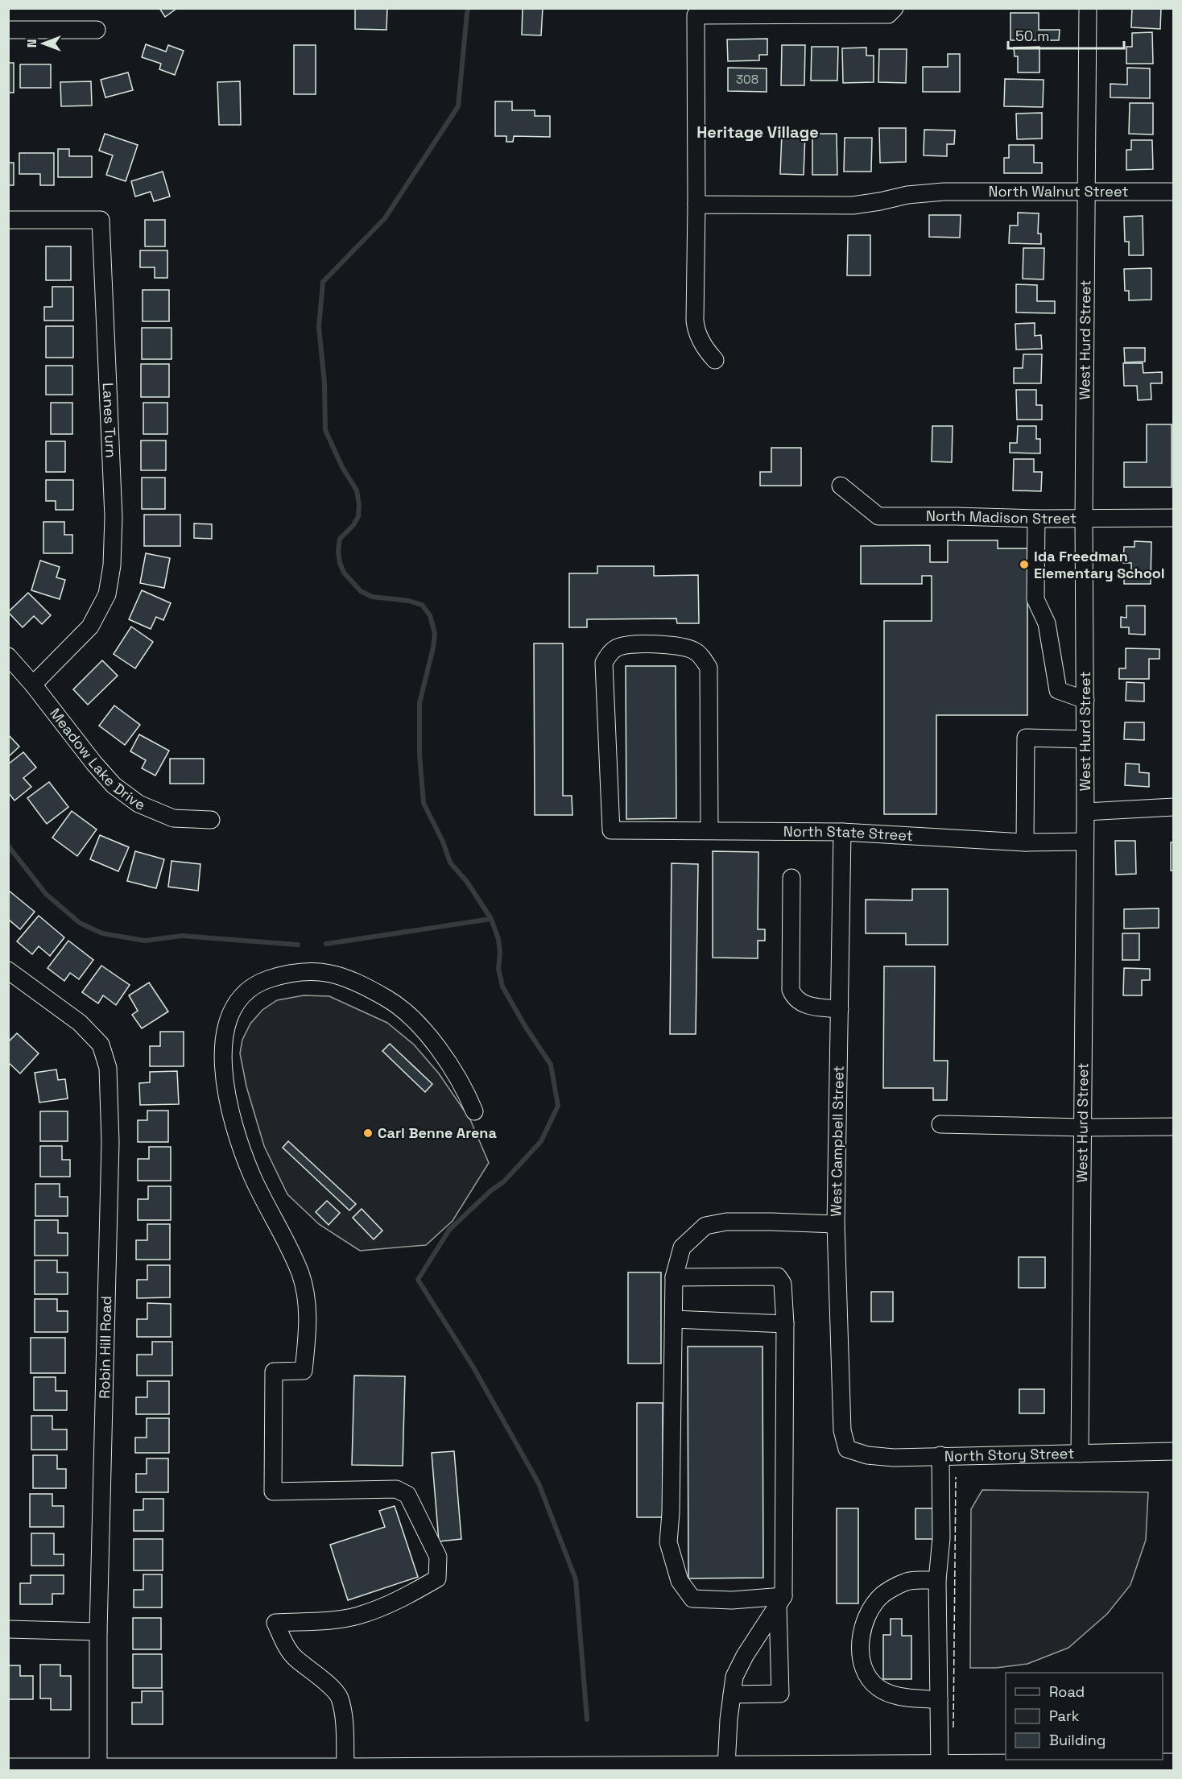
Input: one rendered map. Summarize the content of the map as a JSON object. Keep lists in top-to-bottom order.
{
  "streets": {
    "street": [
      "North Walnut Street",
      "West Hurd Street",
      "Lanes Turn",
      "North Madison Street",
      "Meadow Lake Drive",
      "North State Street",
      "West Campbell Street",
      "Robin Hill Road",
      "North Story Street"
    ]
  },
  "crossings": [
    ["North Walnut Street", "West Hurd Street"],
    ["West Hurd Street", "North Madison Street"],
    ["West Hurd Street", "North State Street"],
    ["West Hurd Street", "North Story Street"],
    ["Lanes Turn", "Meadow Lake Drive"],
    ["North State Street", "West Campbell Street"],
    ["West Campbell Street", "North Story Street"]
  ],
  "districts": ["Heritage Village"],
  "places": ["Ida Freedman Elementary School", "Carl Benne Arena"],
  "house_numbers": ["308"],
  "legend": ["Road", "Park", "Building"],
  "scale_bar": "50 m",
  "north": "left"
}
